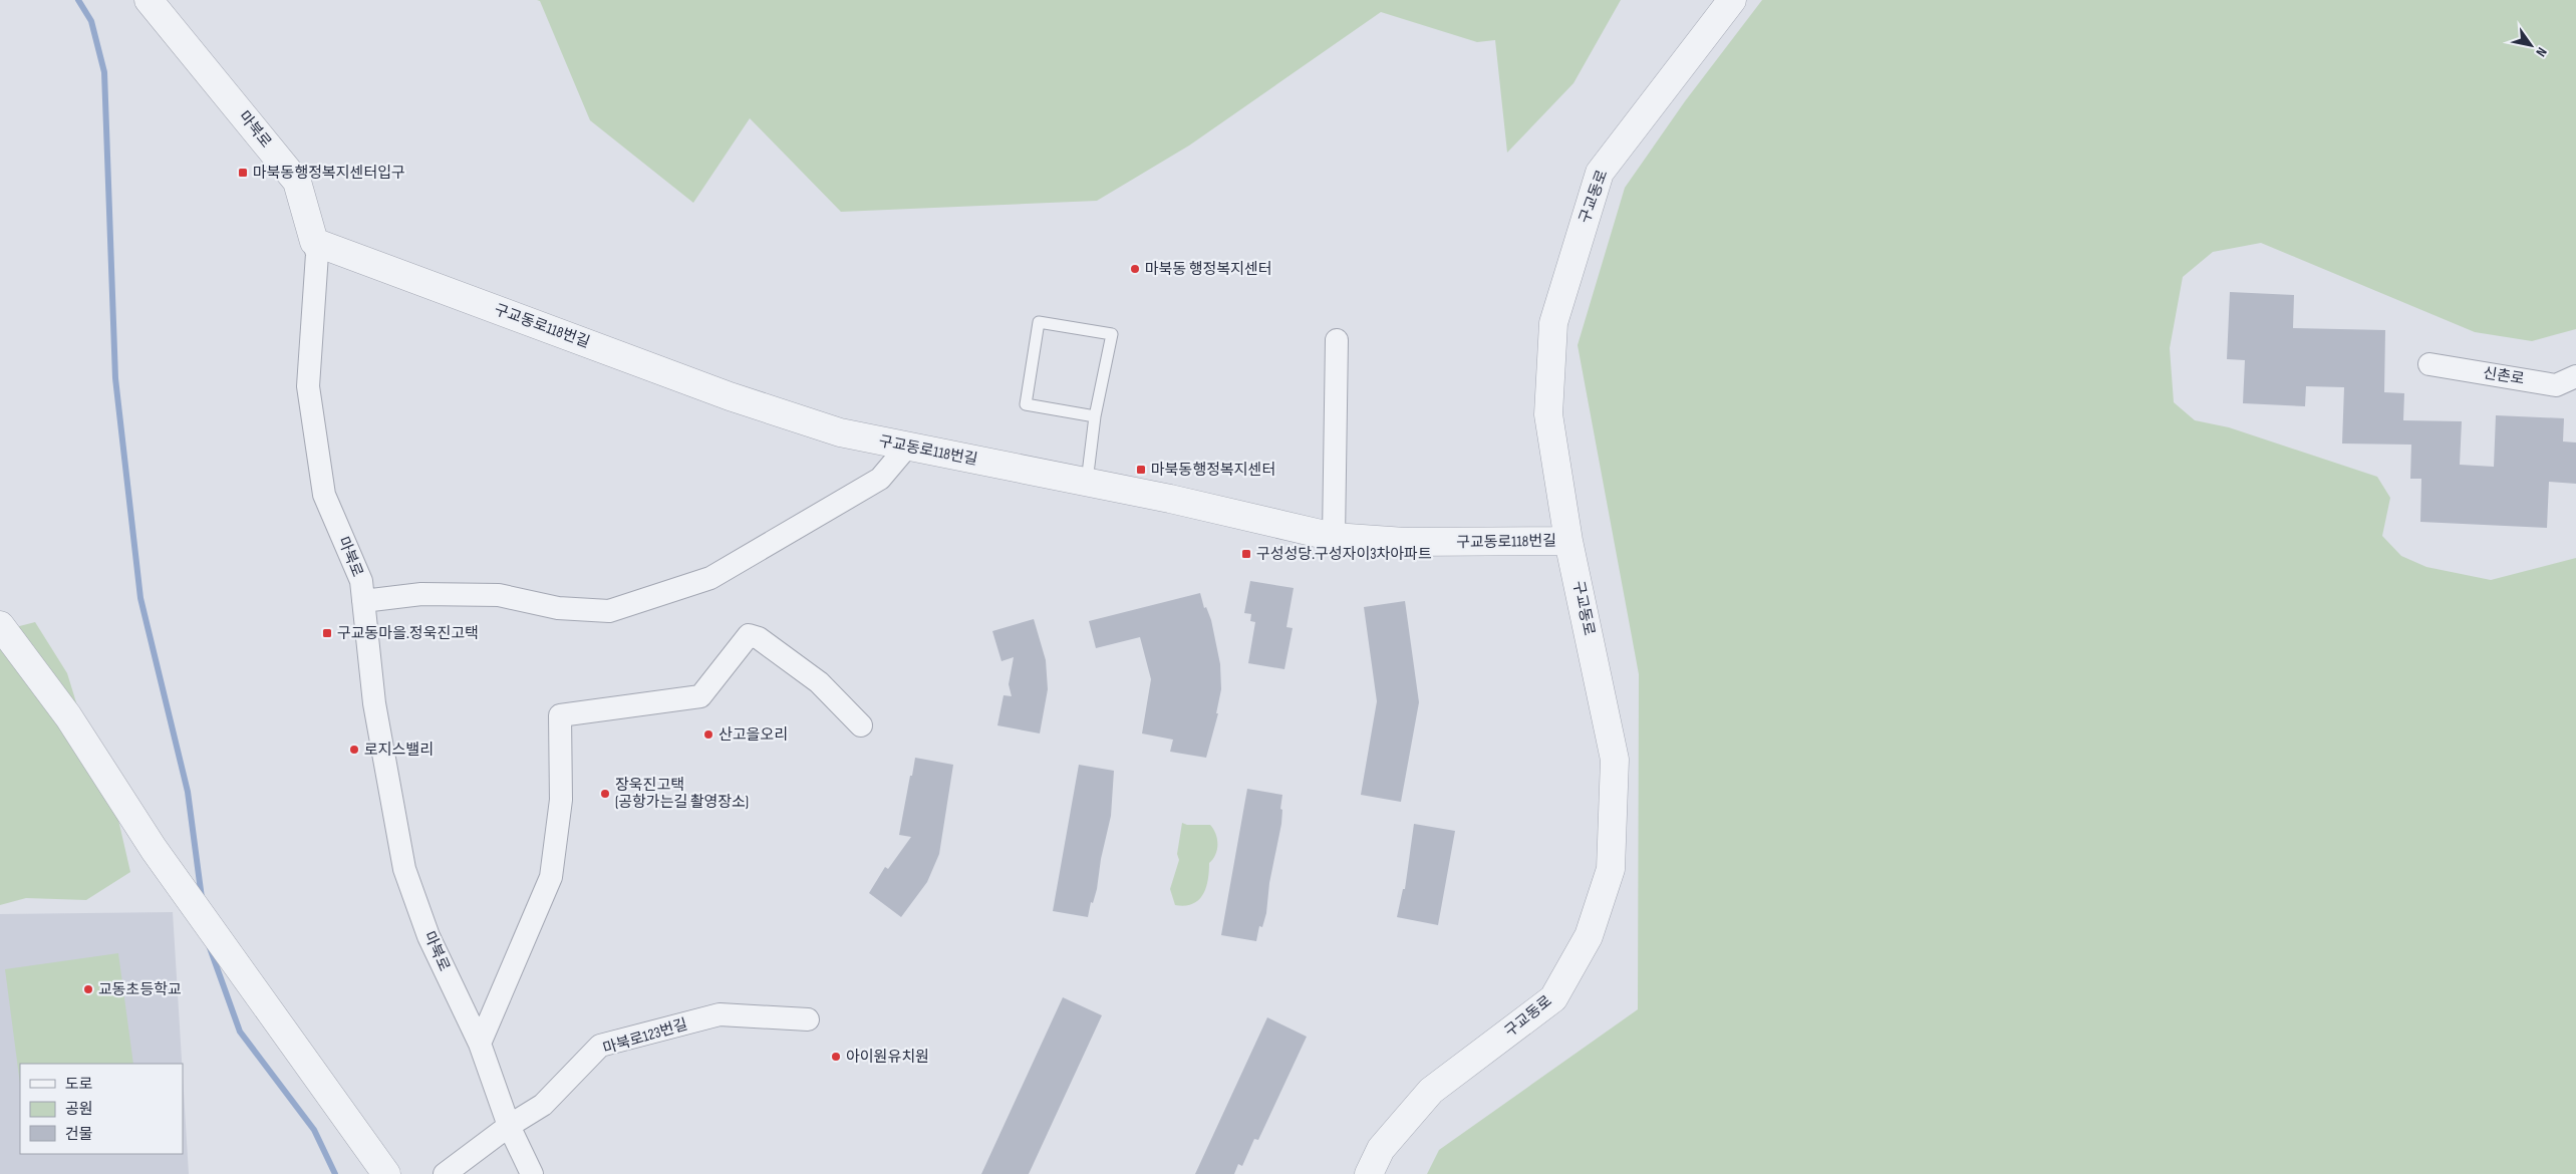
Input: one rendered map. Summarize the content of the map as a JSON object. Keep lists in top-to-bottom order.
{
  "streets": {
    "street": [
      "마북로",
      "구교동로",
      "구교동로118번길",
      "신촌로",
      "마북로123번길"
    ]
  },
  "crossings": [
    ["마북로", "구교동로118번길"],
    ["마북로", "마북로123번길"],
    ["구교동로", "구교동로118번길"]
  ],
  "places": {
    "transit": [
      "마북동행정복지센터입구",
      "마북동행정복지센터",
      "구성성당.구성자이3차아파트",
      "구교동마을.정욱진고택"
    ],
    "other": [
      "마북동 행정복지센터",
      "산고을오리",
      "로지스밸리",
      "장욱진고택 (공항가는길 촬영장소)",
      "교동초등학교",
      "아이원유치원"
    ]
  },
  "legend": ["도로", "공원", "건물"],
  "north": "bottom right"
}
